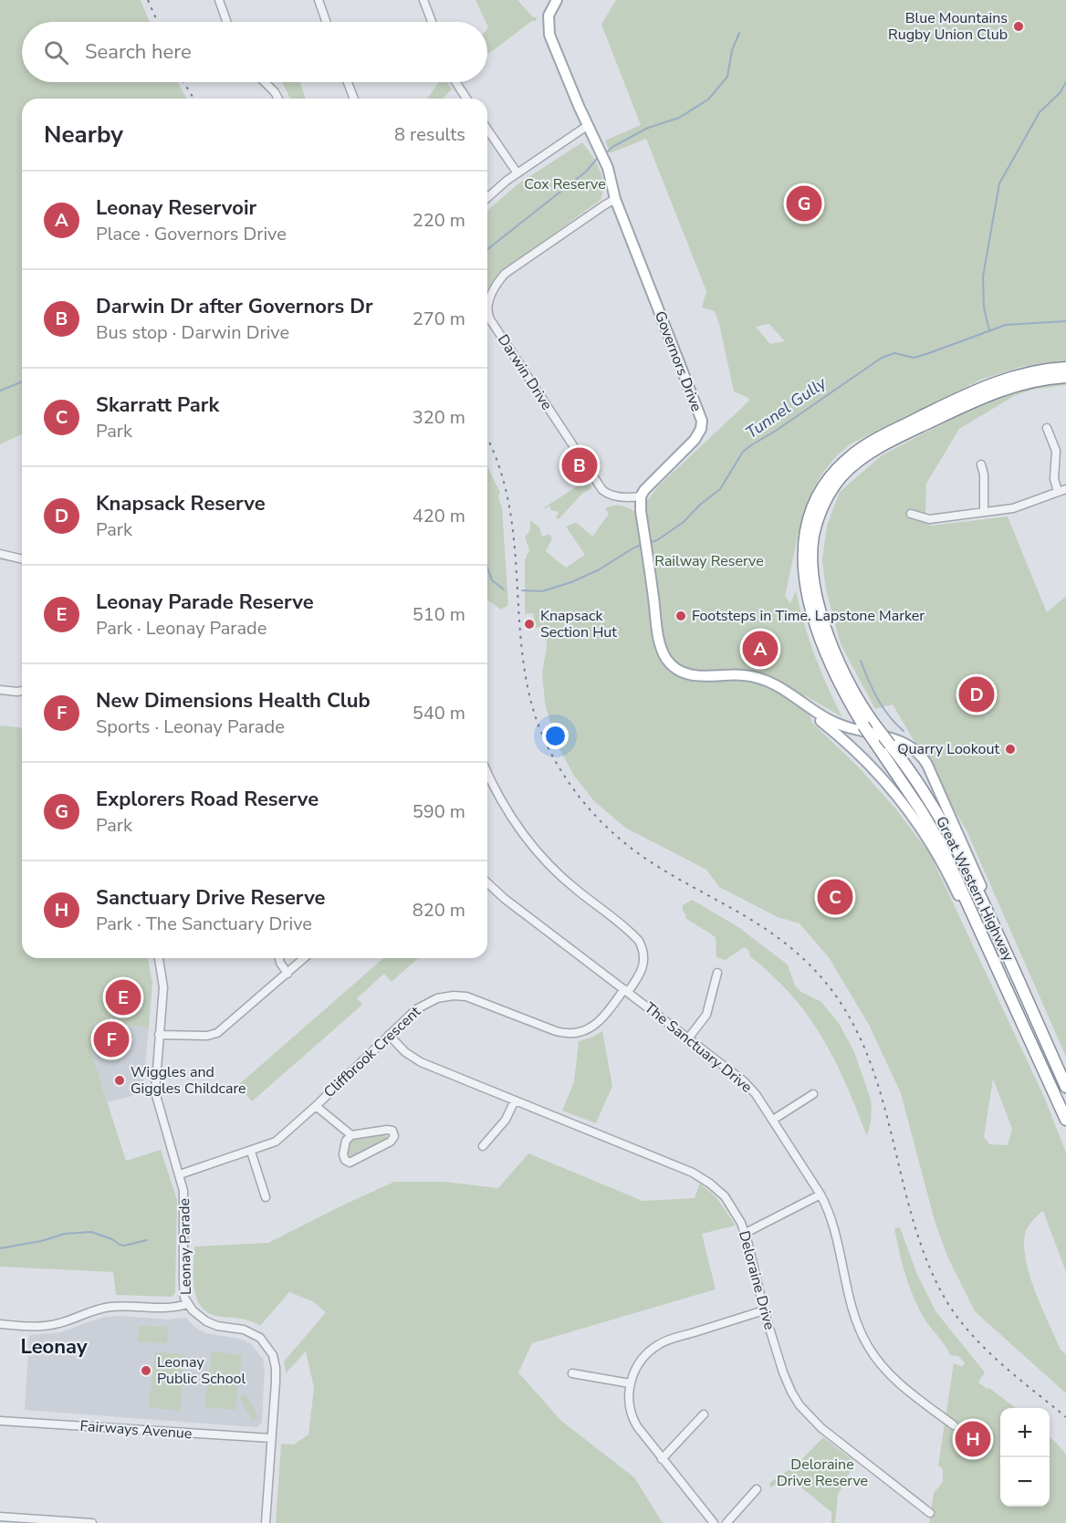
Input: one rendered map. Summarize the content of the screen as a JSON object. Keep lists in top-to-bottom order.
{
  "streets": {
    "highway": ["Great Western Highway"],
    "main road": ["Governors Drive"],
    "street": [
      "Darwin Drive",
      "The Sanctuary Drive",
      "Cliffbrook Crescent",
      "Leonay Parade",
      "Deloraine Drive",
      "Fairways Avenue"
    ]
  },
  "crossings": [
    ["Governors Drive", "Darwin Drive"],
    ["The Sanctuary Drive", "Cliffbrook Crescent"],
    ["Cliffbrook Crescent", "Leonay Parade"],
    ["Cliffbrook Crescent", "Deloraine Drive"],
    ["Leonay Parade", "Fairways Avenue"]
  ],
  "districts": ["Leonay"],
  "water": ["Tunnel Gully"],
  "parks": ["Cox Reserve", "Railway Reserve", "Deloraine Drive Reserve"],
  "places": [
    "Blue Mountains Rugby Union Club",
    "Footsteps in Time. Lapstone Marker",
    "Knapsack Section Hut",
    "Quarry Lookout",
    "Wiggles and Giggles Childcare",
    "Leonay Public School"
  ],
  "page": {
    "search": "Search here",
    "heading": ["Nearby", "8 results"],
    "list": [
      {
        "mark": "A",
        "name": "Leonay Reservoir",
        "note": "Place · Governors Drive",
        "value": "220 m"
      },
      {
        "mark": "B",
        "name": "Darwin Dr after Governors Dr",
        "note": "Bus stop · Darwin Drive",
        "value": "270 m"
      },
      {
        "mark": "C",
        "name": "Skarratt Park",
        "note": "Park",
        "value": "320 m"
      },
      {
        "mark": "D",
        "name": "Knapsack Reserve",
        "note": "Park",
        "value": "420 m"
      },
      {
        "mark": "E",
        "name": "Leonay Parade Reserve",
        "note": "Park · Leonay Parade",
        "value": "510 m"
      },
      {
        "mark": "F",
        "name": "New Dimensions Health Club",
        "note": "Sports · Leonay Parade",
        "value": "540 m"
      },
      {
        "mark": "G",
        "name": "Explorers Road Reserve",
        "note": "Park",
        "value": "590 m"
      },
      {
        "mark": "H",
        "name": "Sanctuary Drive Reserve",
        "note": "Park · The Sanctuary Drive",
        "value": "820 m"
      }
    ],
    "pins": [
      "G",
      "B",
      "A",
      "D",
      "C",
      "E",
      "F",
      "H"
    ],
    "map_buttons": ["+", "−"]
  }
}
